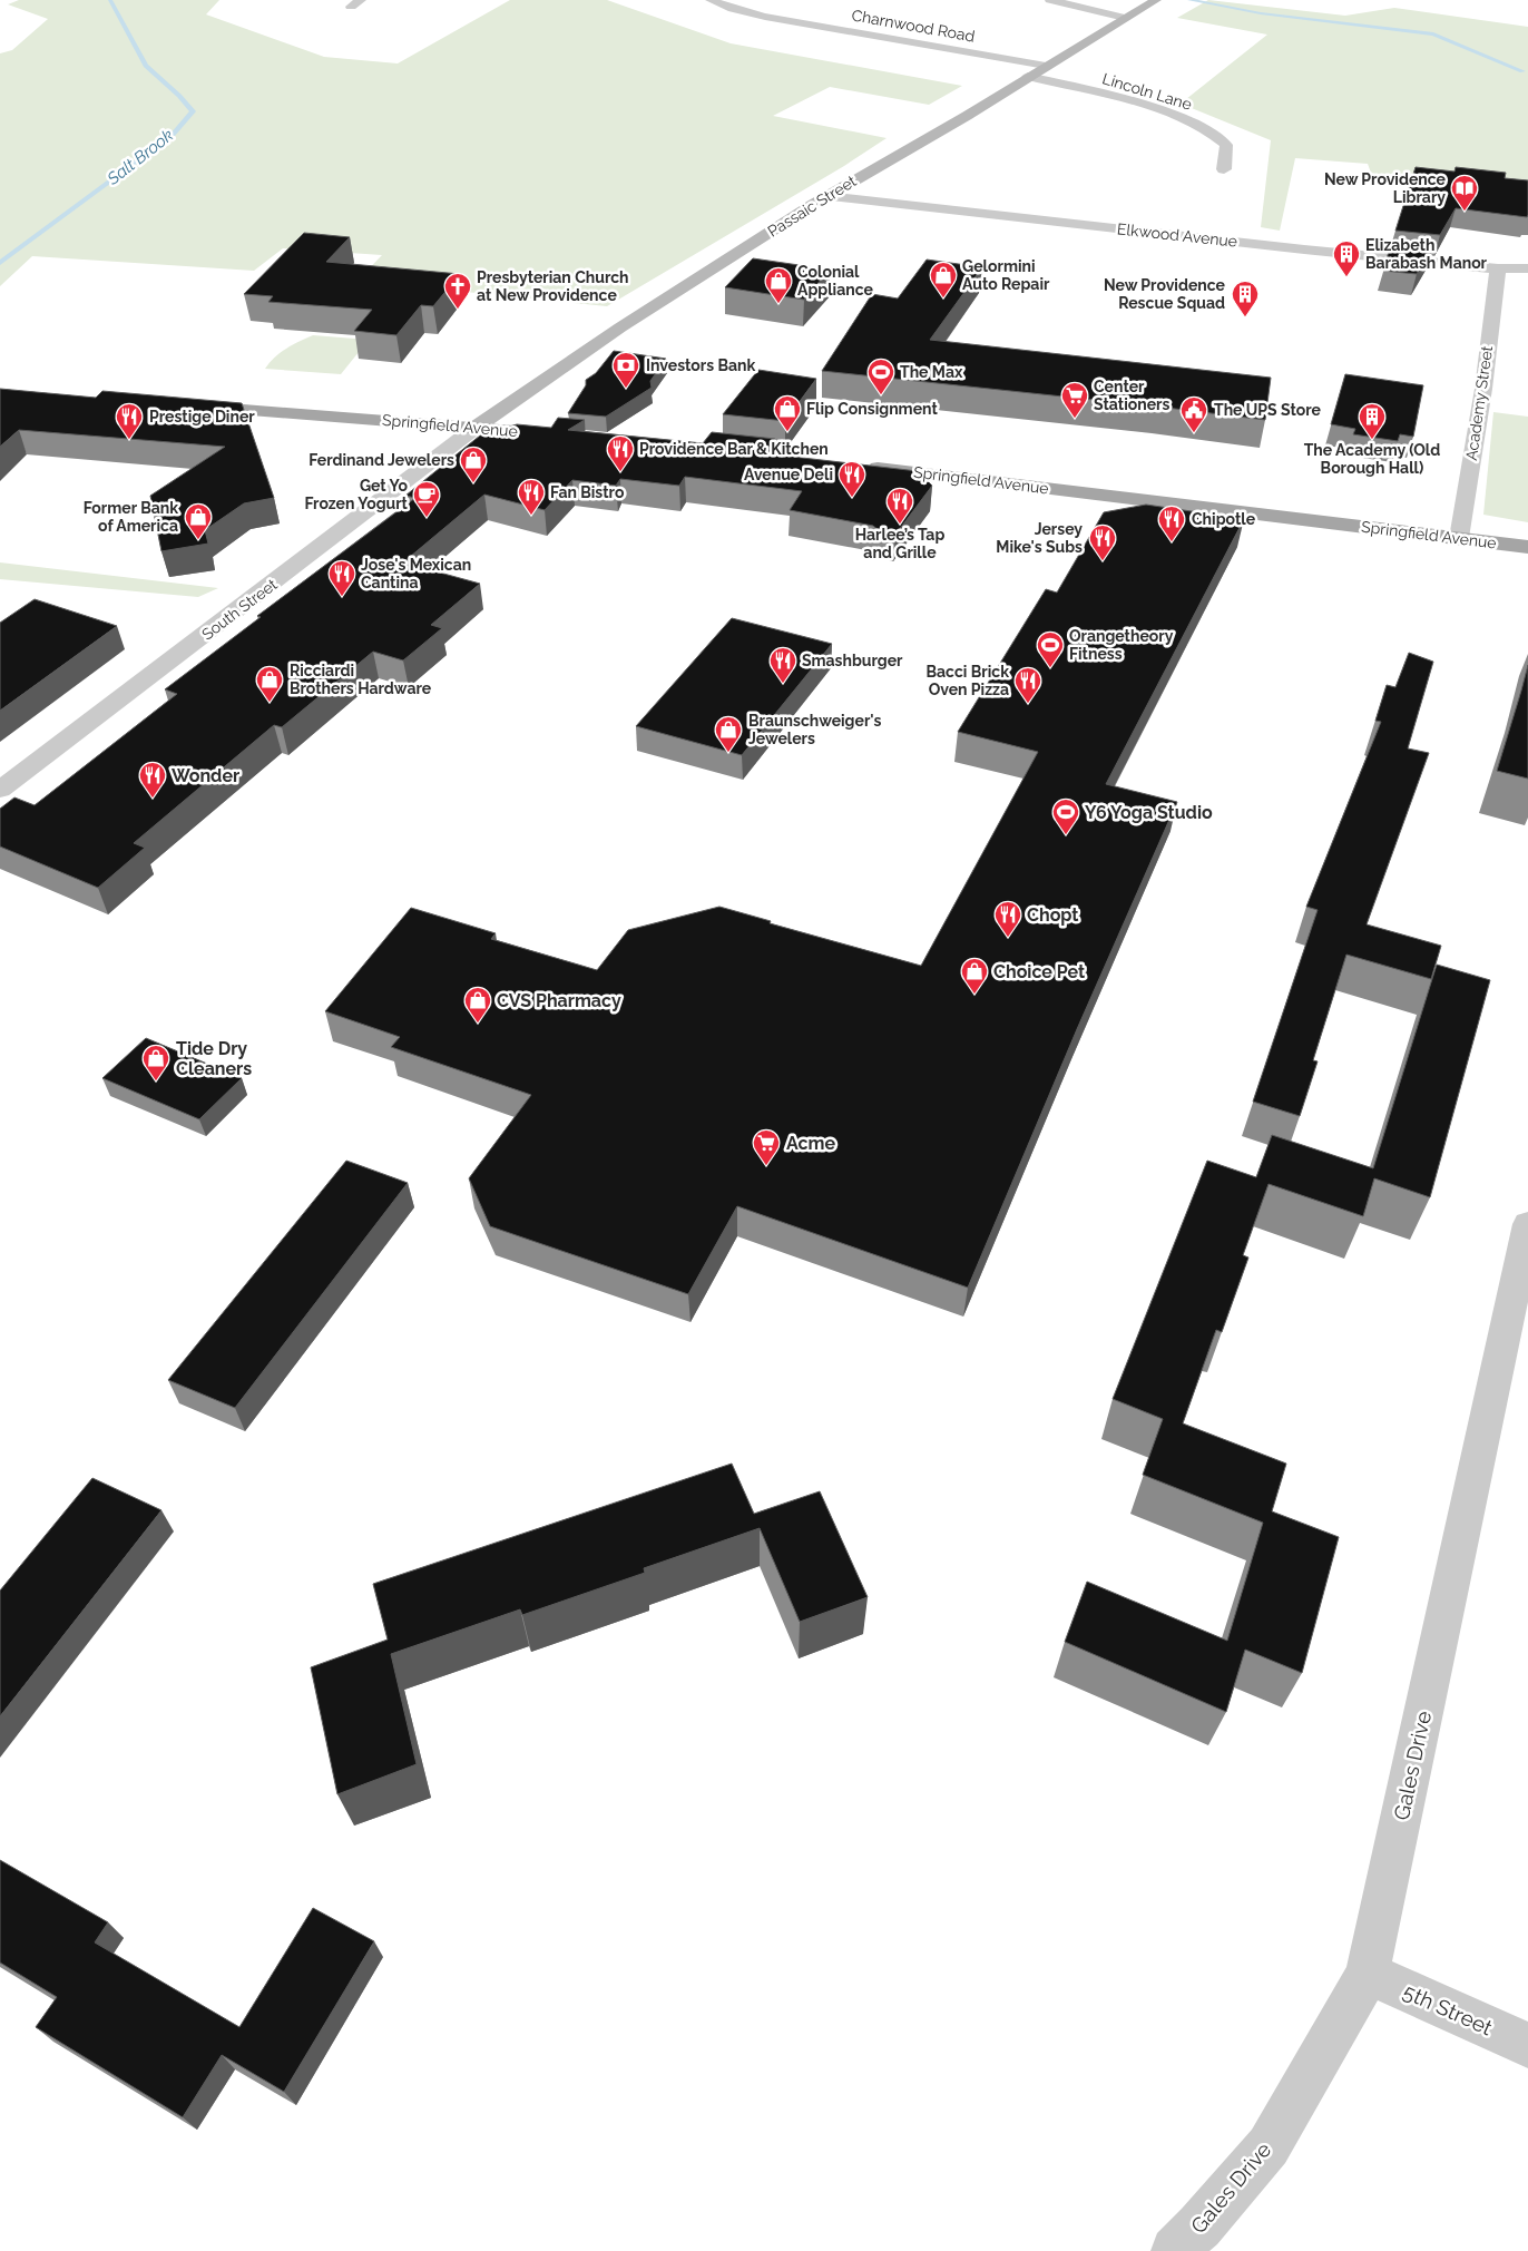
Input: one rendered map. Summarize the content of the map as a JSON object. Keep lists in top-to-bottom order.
{
  "streets": {
    "main road": ["Passaic Street", "Springfield Avenue"],
    "street": [
      "Charnwood Road",
      "Lincoln Lane",
      "Elkwood Avenue",
      "Academy Street",
      "South Street",
      "Gales Drive",
      "5th Street"
    ]
  },
  "crossings": [
    ["Charnwood Road", "Passaic Street"],
    ["Lincoln Lane", "Passaic Street"],
    ["Passaic Street", "Elkwood Avenue"],
    ["Passaic Street", "Springfield Avenue"],
    ["Passaic Street", "South Street"],
    ["Elkwood Avenue", "Academy Street"],
    ["Academy Street", "Springfield Avenue"],
    ["Springfield Avenue", "South Street"],
    ["Gales Drive", "5th Street"]
  ],
  "water": ["Salt Brook"],
  "places": {
    "library": ["New Providence Library"],
    "building": ["Elizabeth Barabash Manor", "New Providence Rescue Squad", "The Academy (Old Borough Hall)"],
    "shop": [
      "Gelormini Auto Repair",
      "Colonial Appliance",
      "Flip Consignment",
      "Ferdinand Jewelers",
      "Former Bank of America",
      "Ricciardi Brothers Hardware",
      "Braunschweiger's Jewelers",
      "Choice Pet",
      "CVS Pharmacy",
      "Tide Dry Cleaners"
    ],
    "church": ["Presbyterian Church at New Providence"],
    "bank": ["Investors Bank"],
    "sports": ["The Max", "Orangetheory Fitness", "Y6 Yoga Studio"],
    "supermarket": ["Center Stationers", "Acme"],
    "public building": ["The UPS Store"],
    "restaurant": [
      "Prestige Diner",
      "Providence Bar & Kitchen",
      "Avenue Deli",
      "Fan Bistro",
      "Harlee’s Tap and Grille",
      "Chipotle",
      "Jersey Mike's Subs",
      "Jose's Mexican Cantina",
      "Smashburger",
      "Bacci Brick Oven Pizza",
      "Wonder",
      "Chopt"
    ],
    "cafe": ["Get Yo Frozen Yogurt"]
  }
}
